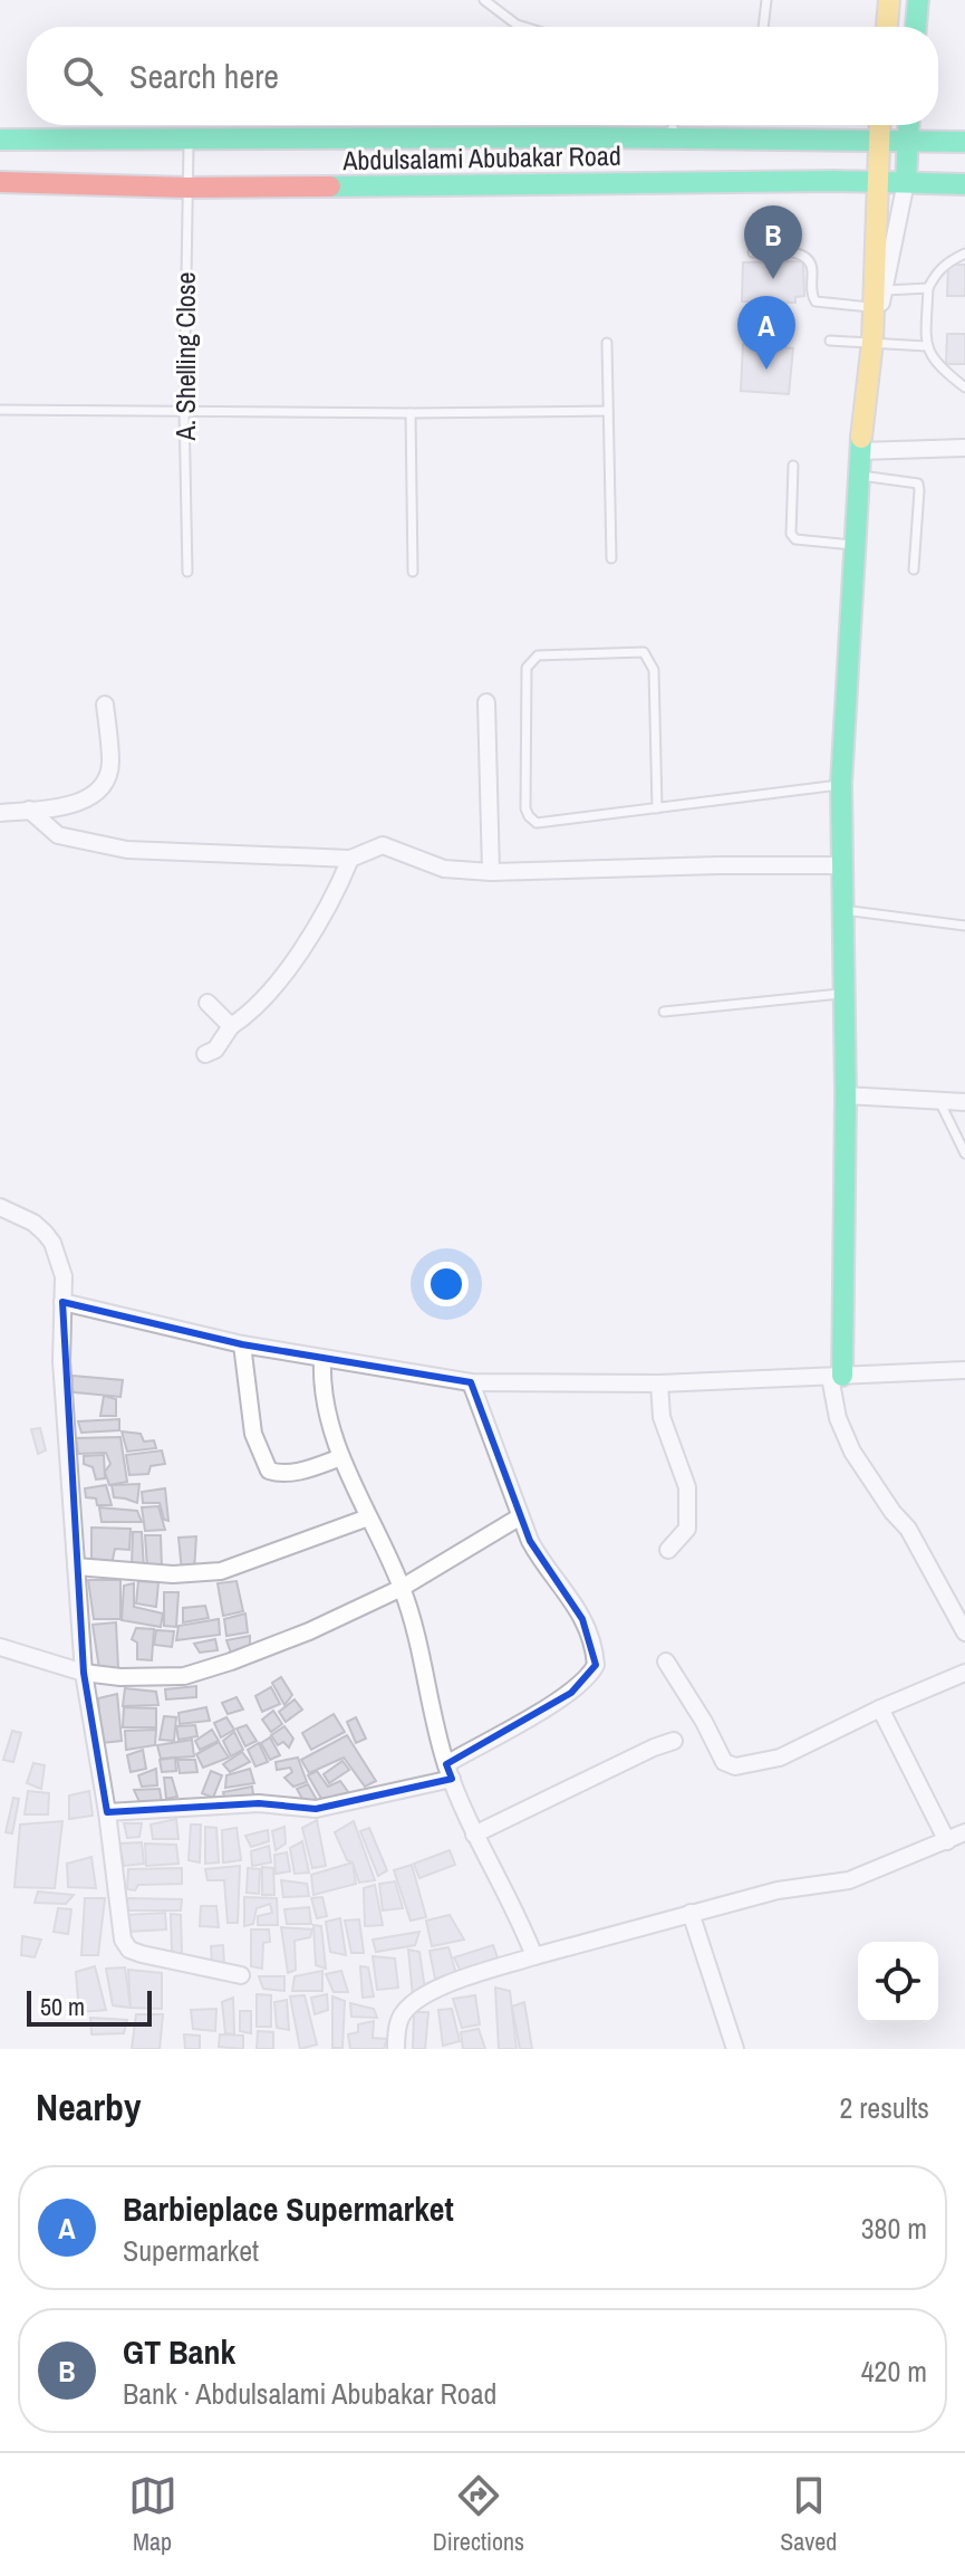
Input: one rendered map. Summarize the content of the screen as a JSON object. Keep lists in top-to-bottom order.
{
  "streets": {
    "main road": ["Abdulsalami Abubakar Road"],
    "lane": ["A. Shelling Close"]
  },
  "crossings": [
    ["Abdulsalami Abubakar Road", "A. Shelling Close"]
  ],
  "scale_bar": "50 m",
  "page": {
    "search": "Search here",
    "pins": ["B", "A"],
    "scale": "50 m",
    "heading": ["Nearby", "2 results"],
    "list": [
      {
        "mark": "A",
        "name": "Barbieplace Supermarket",
        "note": "Supermarket",
        "value": "380 m"
      },
      {
        "mark": "B",
        "name": "GT Bank",
        "note": "Bank · Abdulsalami Abubakar Road",
        "value": "420 m"
      }
    ],
    "nav": ["Map", "Directions", "Saved"]
  }
}
